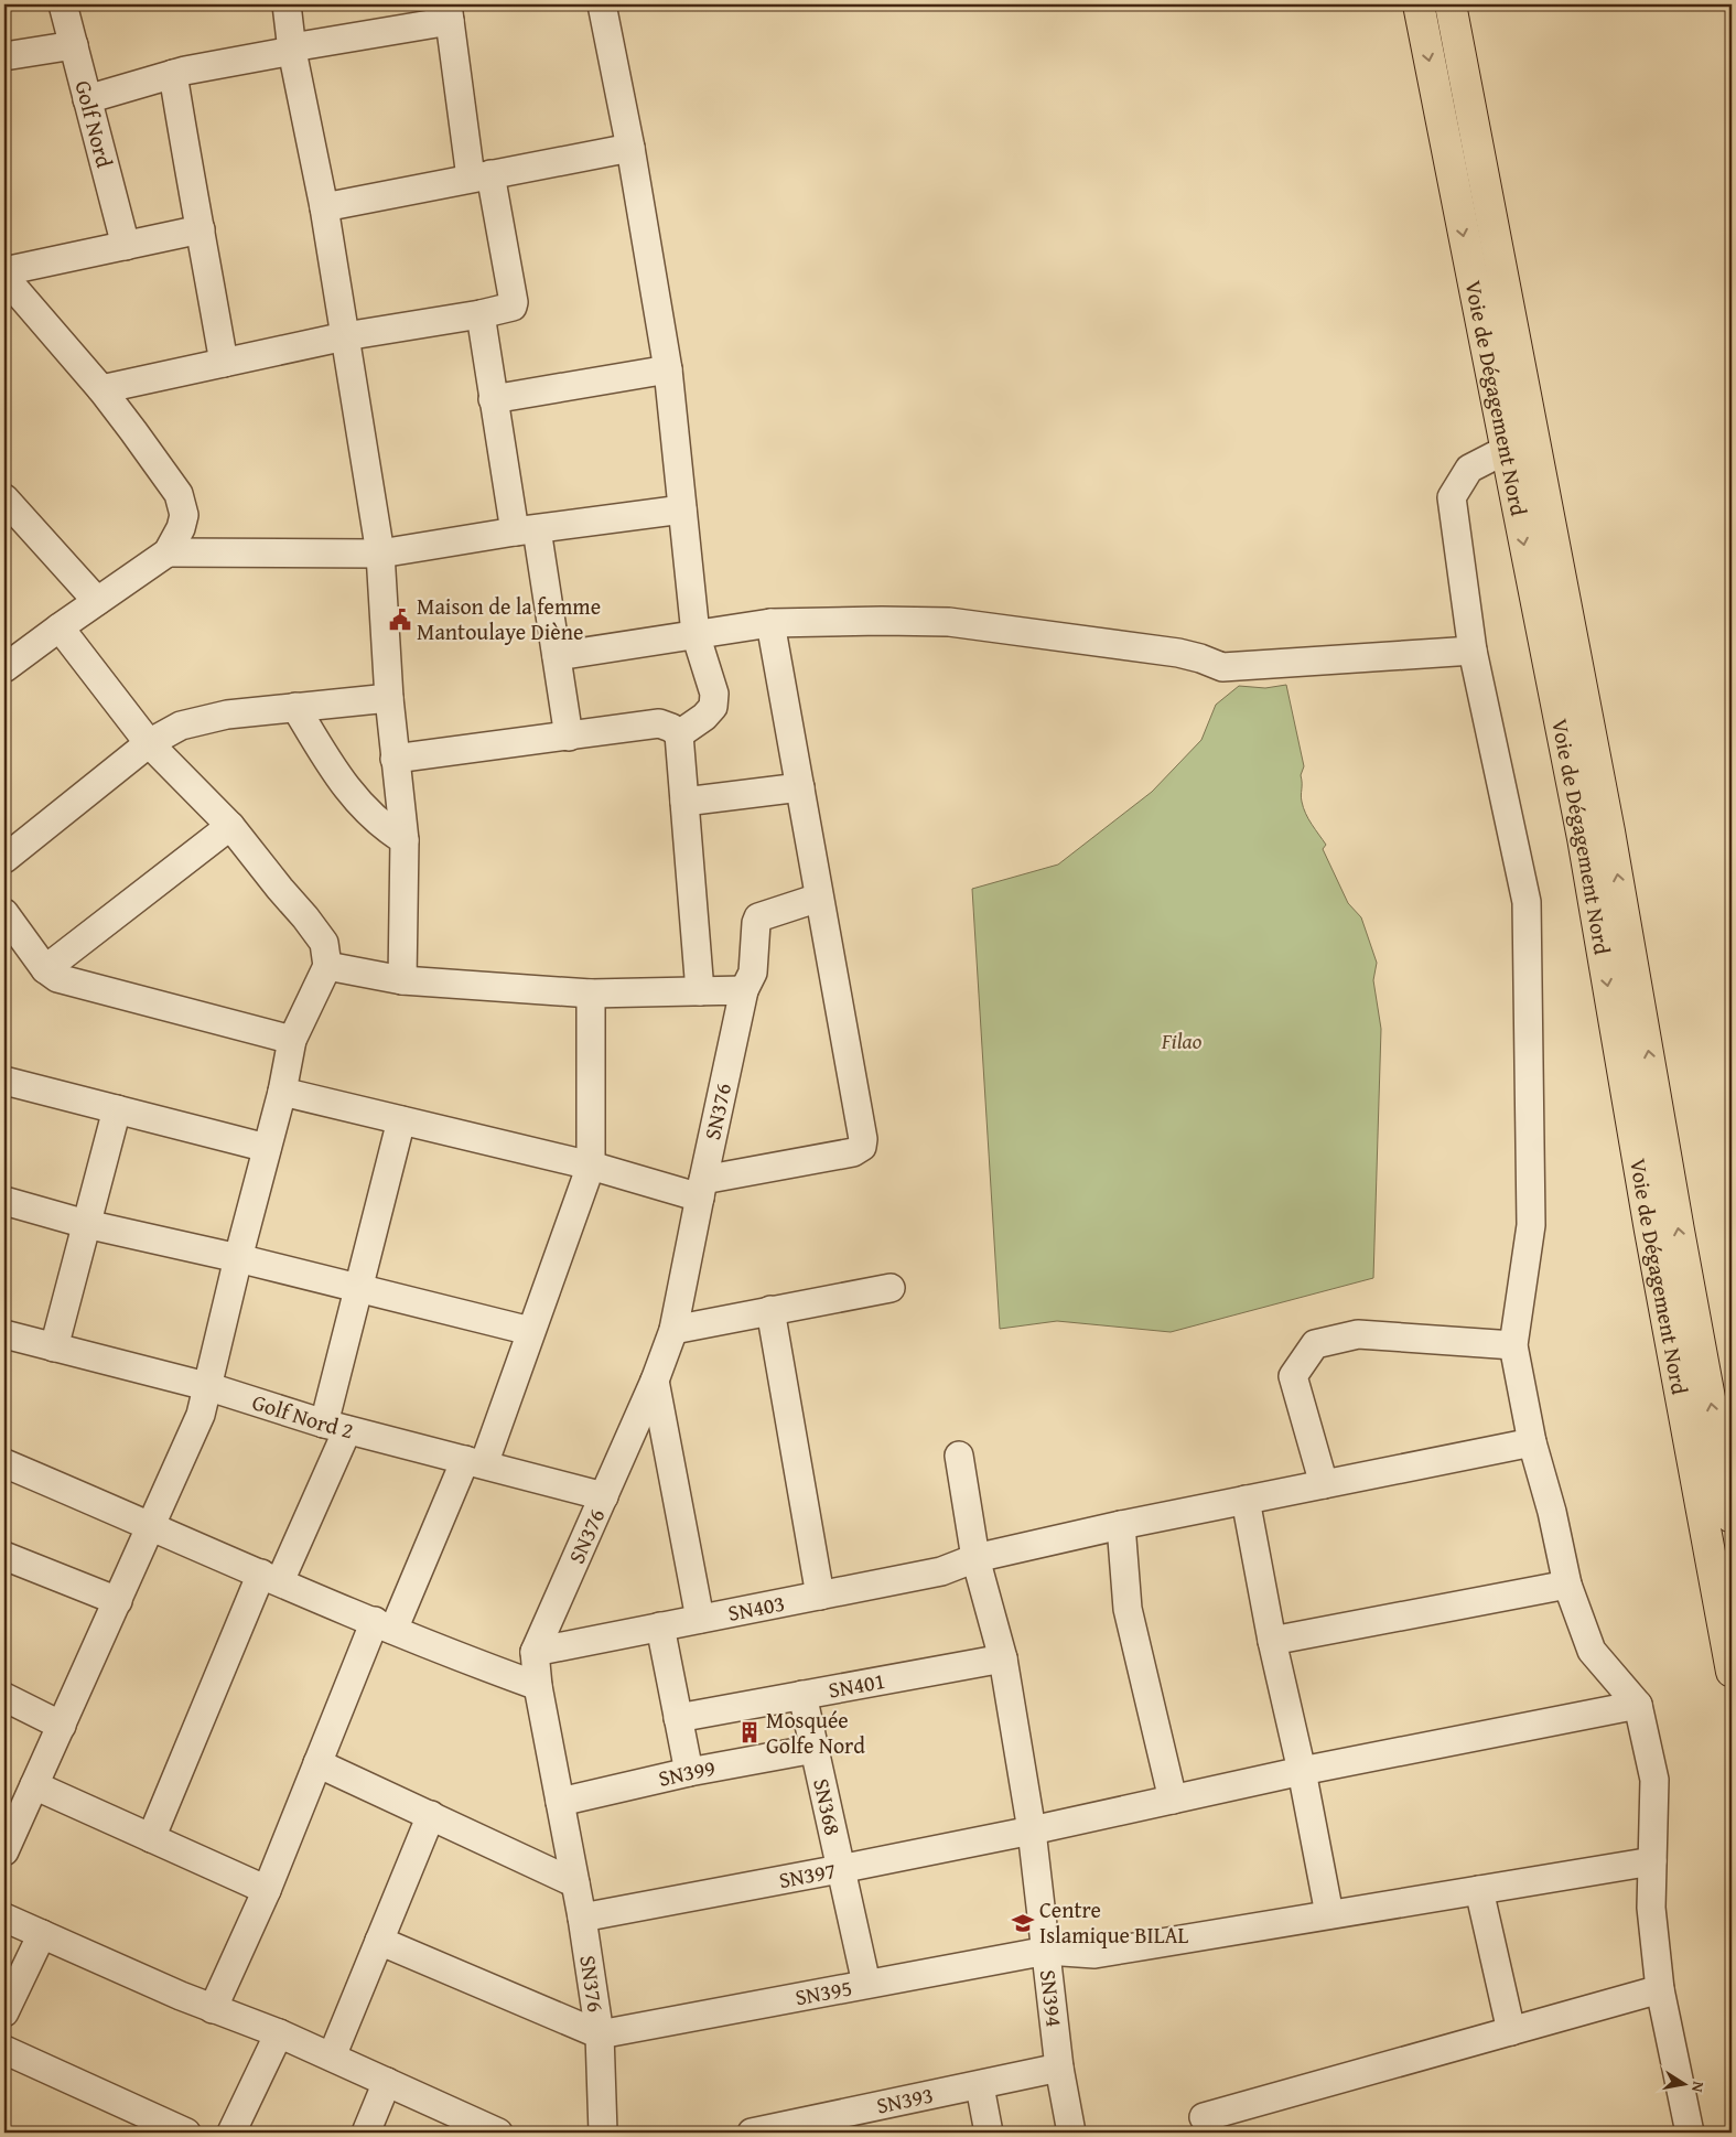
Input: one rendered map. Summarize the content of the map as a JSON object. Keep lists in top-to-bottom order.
{
  "streets": {
    "highway": ["Voie de Dégagement Nord"],
    "street": [
      "Golf Nord",
      "SN376",
      "Golf Nord 2",
      "SN403",
      "SN401",
      "SN399",
      "SN368",
      "SN397",
      "SN395",
      "SN394",
      "SN393"
    ]
  },
  "crossings": [
    ["SN376", "Golf Nord 2"],
    ["SN376", "SN403"],
    ["SN376", "SN399"],
    ["SN376", "SN397"],
    ["SN376", "SN395"],
    ["SN403", "SN394"],
    ["SN401", "SN368"],
    ["SN401", "SN394"],
    ["SN399", "SN368"],
    ["SN368", "SN397"],
    ["SN368", "SN395"],
    ["SN397", "SN394"],
    ["SN395", "SN394"],
    ["SN394", "SN393"]
  ],
  "parks": ["Filao"],
  "places": {
    "public building": ["Maison de la femme Mantoulaye Diène"],
    "building": ["Mosquée Golfe Nord"],
    "school or university": ["Centre Islamique BILAL"]
  },
  "north": "right"
}
